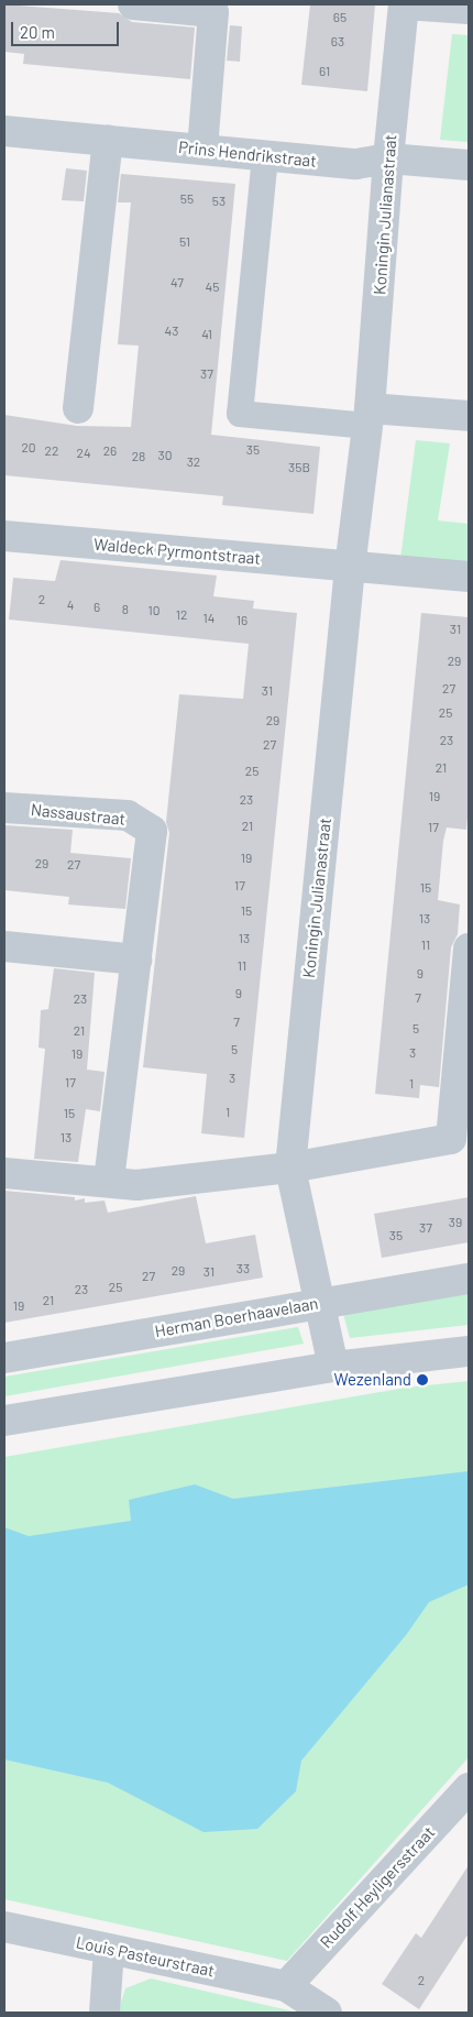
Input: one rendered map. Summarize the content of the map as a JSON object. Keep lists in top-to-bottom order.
{
  "streets": {
    "street": [
      "Prins Hendrikstraat",
      "Koningin Julianastraat",
      "Waldeck Pyrmontstraat",
      "Nassaustraat",
      "Herman Boerhaavelaan",
      "Rudolf Heyligersstraat",
      "Louis Pasteurstraat"
    ]
  },
  "crossings": [
    ["Prins Hendrikstraat", "Koningin Julianastraat"],
    ["Koningin Julianastraat", "Waldeck Pyrmontstraat"],
    ["Koningin Julianastraat", "Herman Boerhaavelaan"],
    ["Rudolf Heyligersstraat", "Louis Pasteurstraat"]
  ],
  "places": ["Wezenland"],
  "house_numbers": [
    "65",
    "63",
    "61",
    "55",
    "53",
    "51",
    "47",
    "45",
    "43",
    "41",
    "37",
    "20",
    "35",
    "22",
    "26",
    "24",
    "30",
    "28",
    "32",
    "35B",
    "2",
    "4",
    "6",
    "8",
    "10",
    "12",
    "14",
    "16",
    "31",
    "29",
    "27",
    "31",
    "25",
    "29",
    "23",
    "27",
    "21",
    "25",
    "19",
    "23",
    "21",
    "17",
    "19",
    "29",
    "27",
    "17",
    "15",
    "15",
    "13",
    "13",
    "11",
    "11",
    "9",
    "9",
    "7",
    "23",
    "7",
    "5",
    "21",
    "5",
    "3",
    "19",
    "3",
    "17",
    "1",
    "1",
    "15",
    "13",
    "39",
    "37",
    "35",
    "33",
    "29",
    "31",
    "27",
    "25",
    "23",
    "21",
    "19",
    "2"
  ],
  "scale_bar": "20 m"
}
